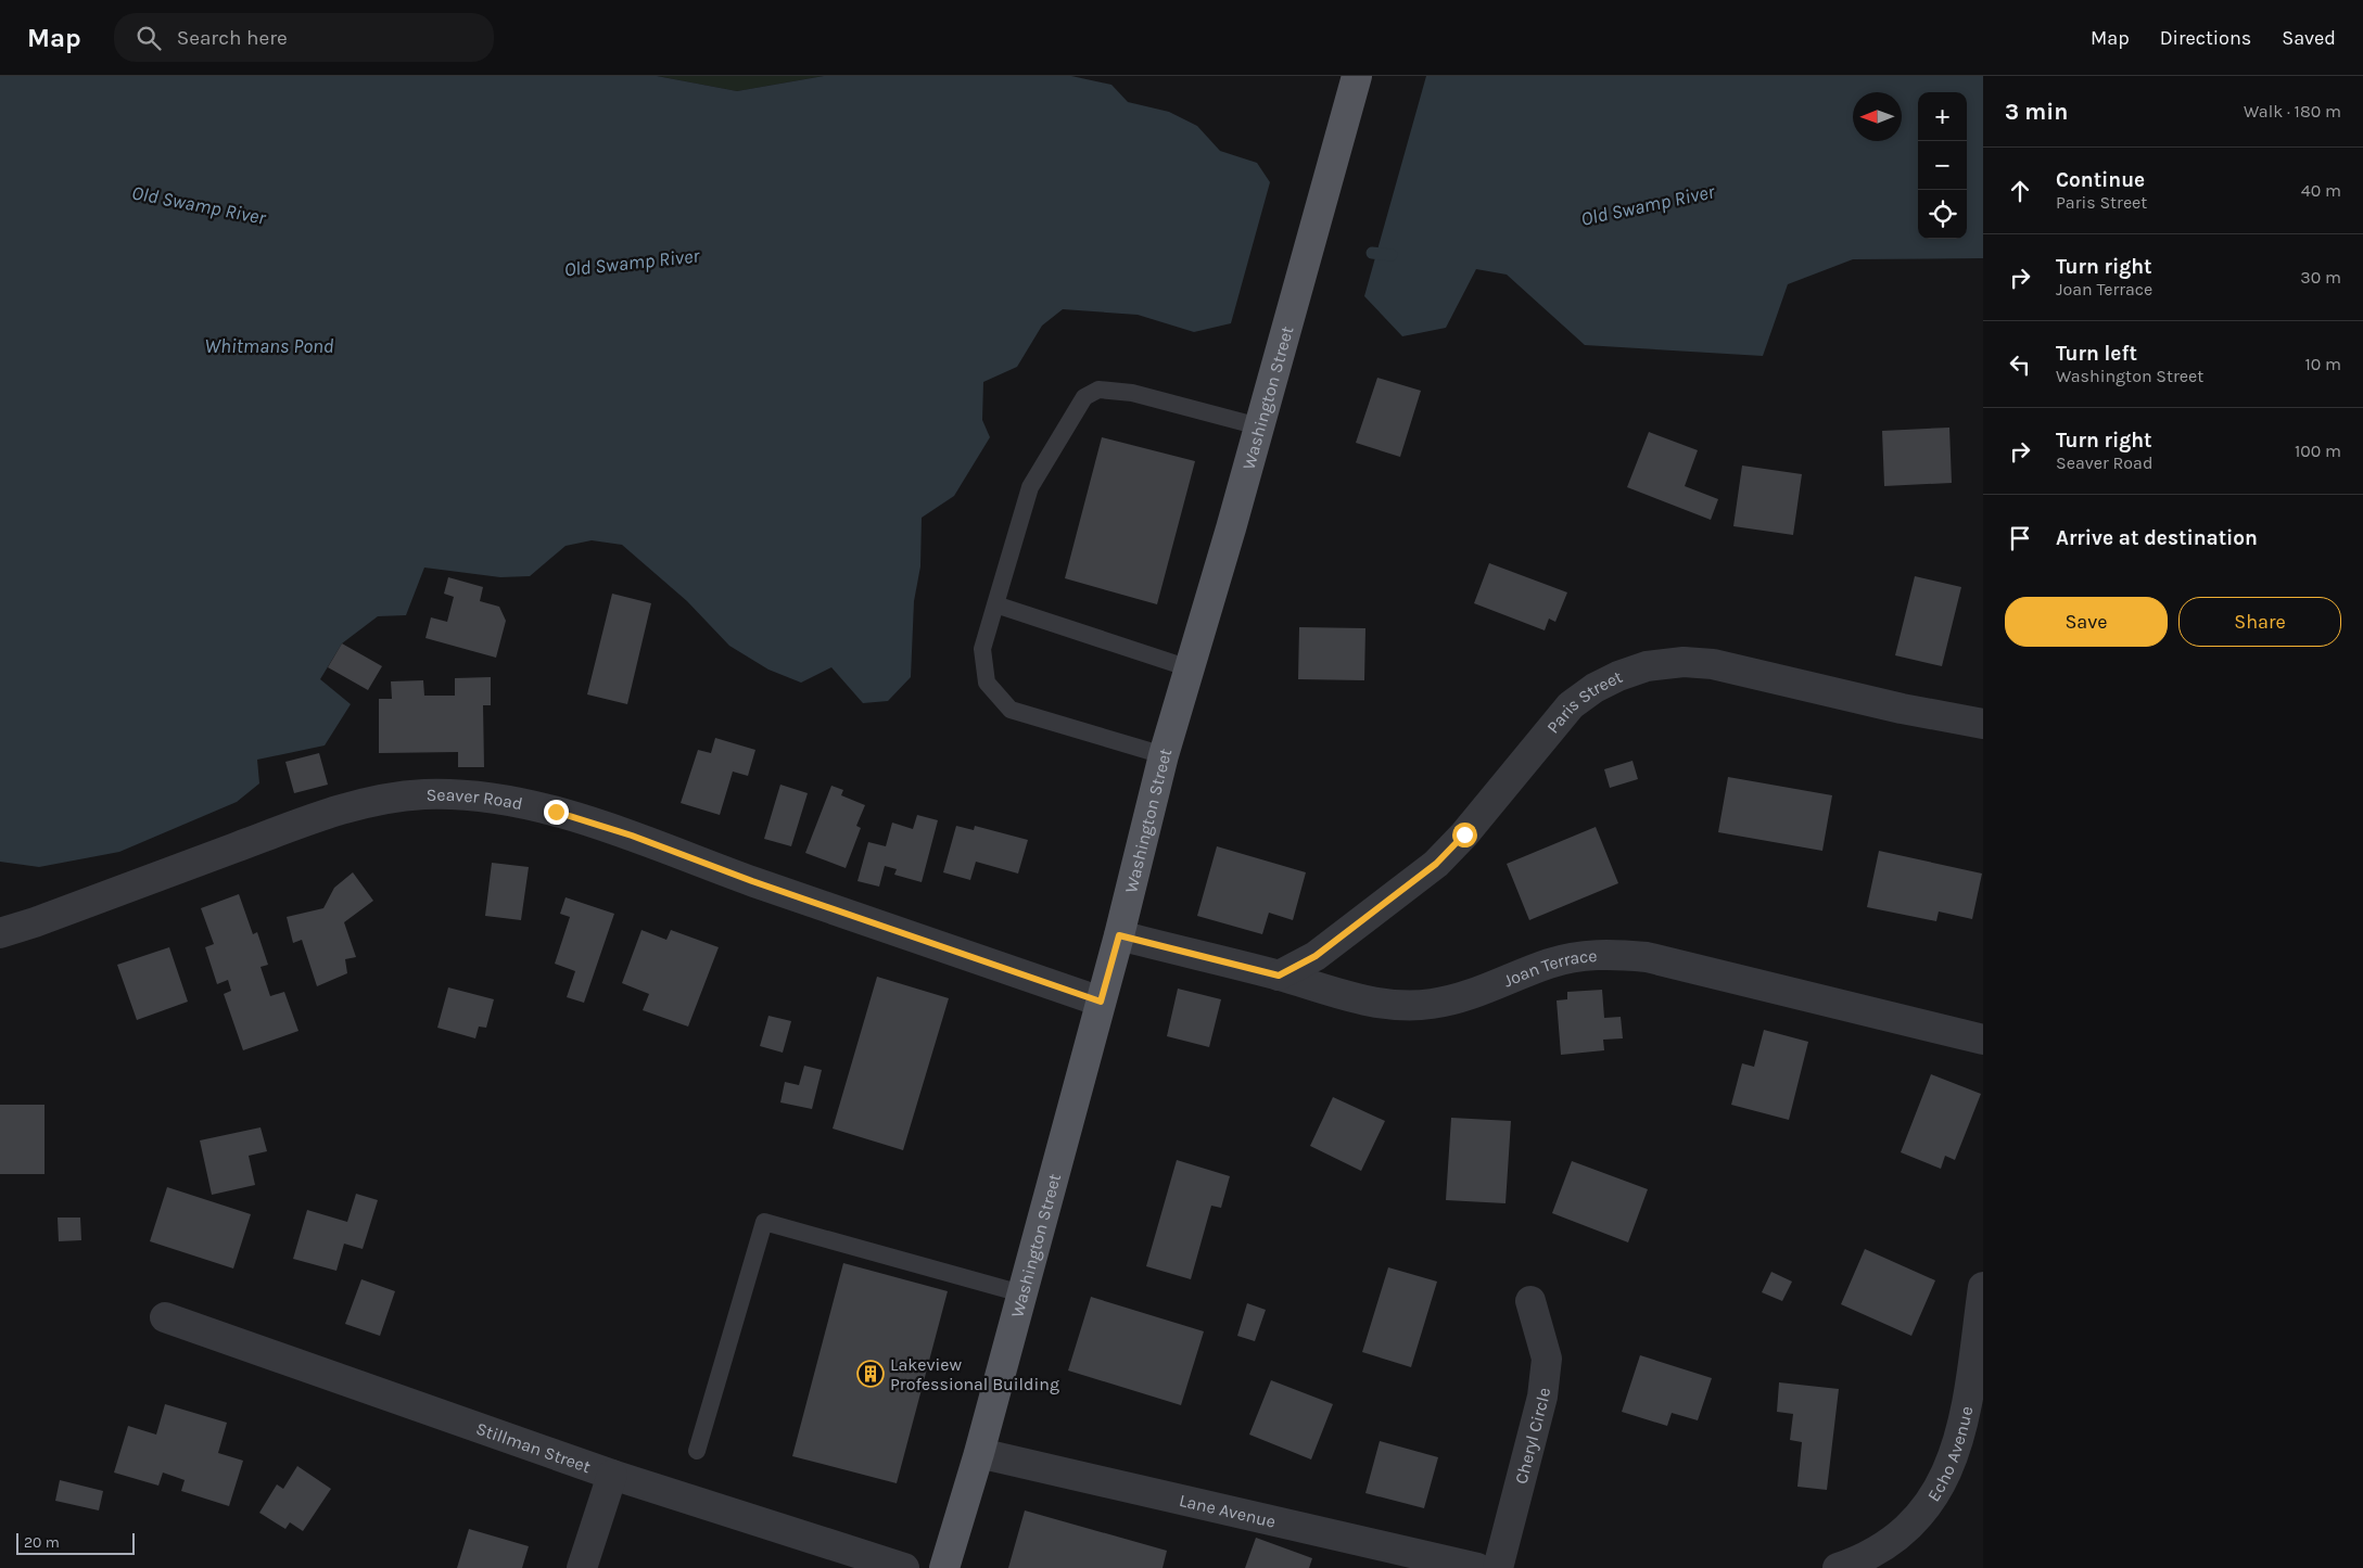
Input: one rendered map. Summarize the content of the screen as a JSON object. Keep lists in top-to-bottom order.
{
  "streets": {
    "main road": ["Washington Street"],
    "street": [
      "Paris Street",
      "Seaver Road",
      "Joan Terrace",
      "Cheryl Circle",
      "Stillman Street",
      "Echo Avenue",
      "Lane Avenue"
    ]
  },
  "crossings": [
    ["Washington Street", "Seaver Road"],
    ["Washington Street", "Joan Terrace"],
    ["Washington Street", "Lane Avenue"],
    ["Paris Street", "Joan Terrace"]
  ],
  "water": ["Old Swamp River", "Whitmans Pond"],
  "places": {
    "building": ["Lakeview Professional Building"]
  },
  "scale_bar": "20 m",
  "north": "left",
  "page": {
    "header": "Map",
    "search": "Search here",
    "nav": ["Map", "Directions", "Saved"],
    "heading": ["3 min", "Walk · 180 m"],
    "map_buttons": ["+", "−"],
    "list": [
      ["Continue", "Paris Street", "40 m"],
      ["Turn right", "Joan Terrace", "30 m"],
      ["Turn left", "Washington Street", "10 m"],
      ["Turn right", "Seaver Road", "100 m"],
      "Arrive at destination"
    ],
    "buttons": ["Save", "Share"],
    "scale": "20 m"
  }
}
